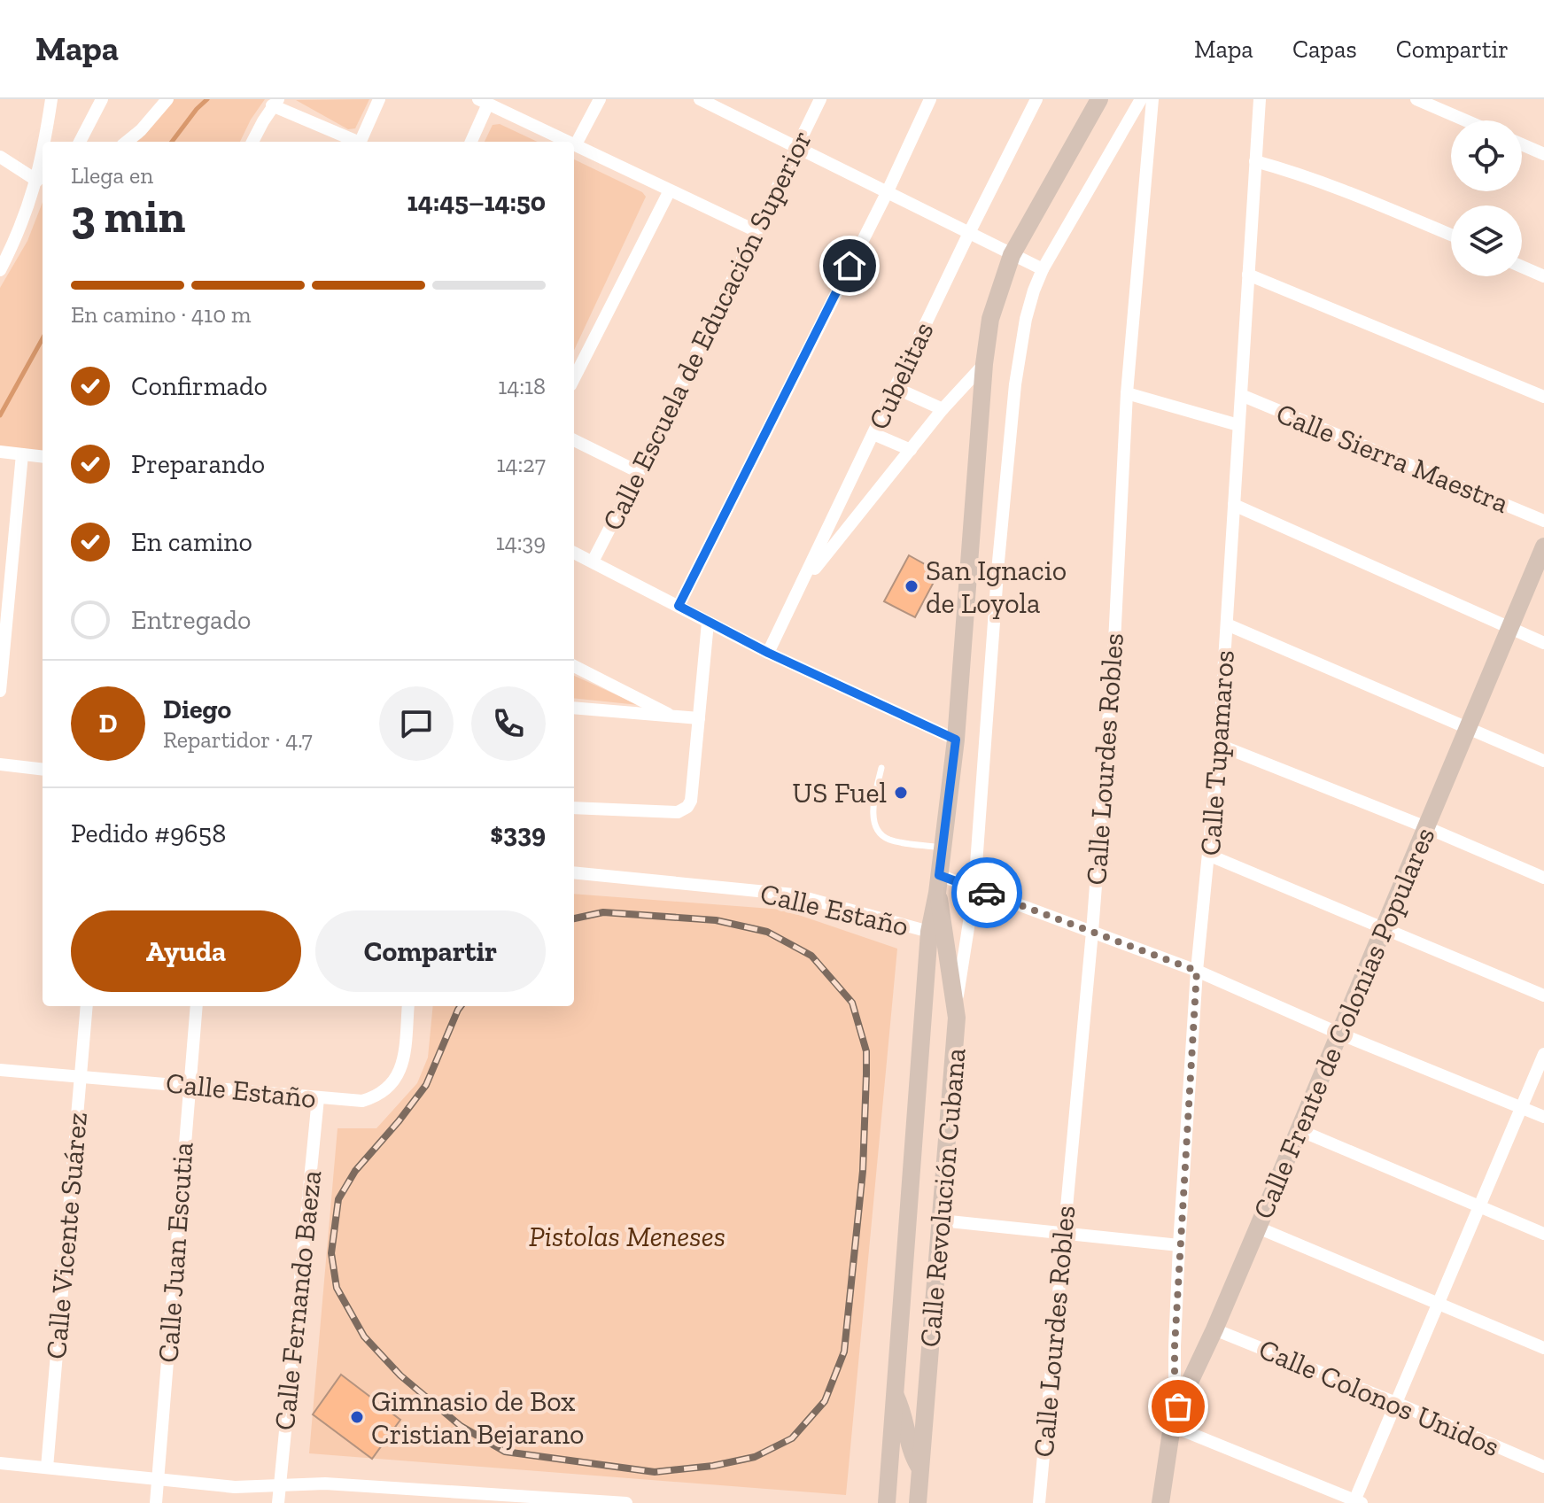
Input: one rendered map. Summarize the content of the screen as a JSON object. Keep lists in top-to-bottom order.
{
  "streets": {
    "street": [
      "Calle Escuela de Educación Superior",
      "Cubelitas",
      "Calle Sierra Maestra",
      "Calle Tupamaros",
      "Calle Lourdes Robles",
      "Calle Estaño",
      "Calle Frente de Colonias Populares",
      "Calle Revolución Cubana",
      "Calle Vicente Suárez",
      "Calle Juan Escutia",
      "Calle Fernando Baeza",
      "Calle Colonos Unidos"
    ]
  },
  "crossings": [
    ["Calle Sierra Maestra", "Calle Tupamaros"],
    ["Calle Tupamaros", "Calle Frente de Colonias Populares"],
    ["Calle Estaño", "Calle Revolución Cubana"],
    ["Calle Estaño", "Calle Vicente Suárez"],
    ["Calle Estaño", "Calle Juan Escutia"],
    ["Calle Estaño", "Calle Fernando Baeza"],
    ["Calle Frente de Colonias Populares", "Calle Colonos Unidos"]
  ],
  "parks": ["Pistolas Meneses"],
  "places": ["San Ignacio de Loyola", "US Fuel", "Gimnasio de Box Cristian Bejarano"],
  "page": {
    "header": "Mapa",
    "nav": ["Mapa", "Capas", "Compartir"],
    "heading": ["3 min", "Llega en", "14:45–14:50"],
    "panel": [
      "Diego",
      "Repartidor · 4.7",
      "Pedido #9658",
      "$339"
    ],
    "bar": "En camino · 410 m",
    "list": [
      ["Confirmado", "14:18"],
      ["Preparando", "14:27"],
      ["En camino", "14:39"],
      "Entregado"
    ],
    "round": "D",
    "buttons": ["Ayuda", "Compartir"]
  }
}
